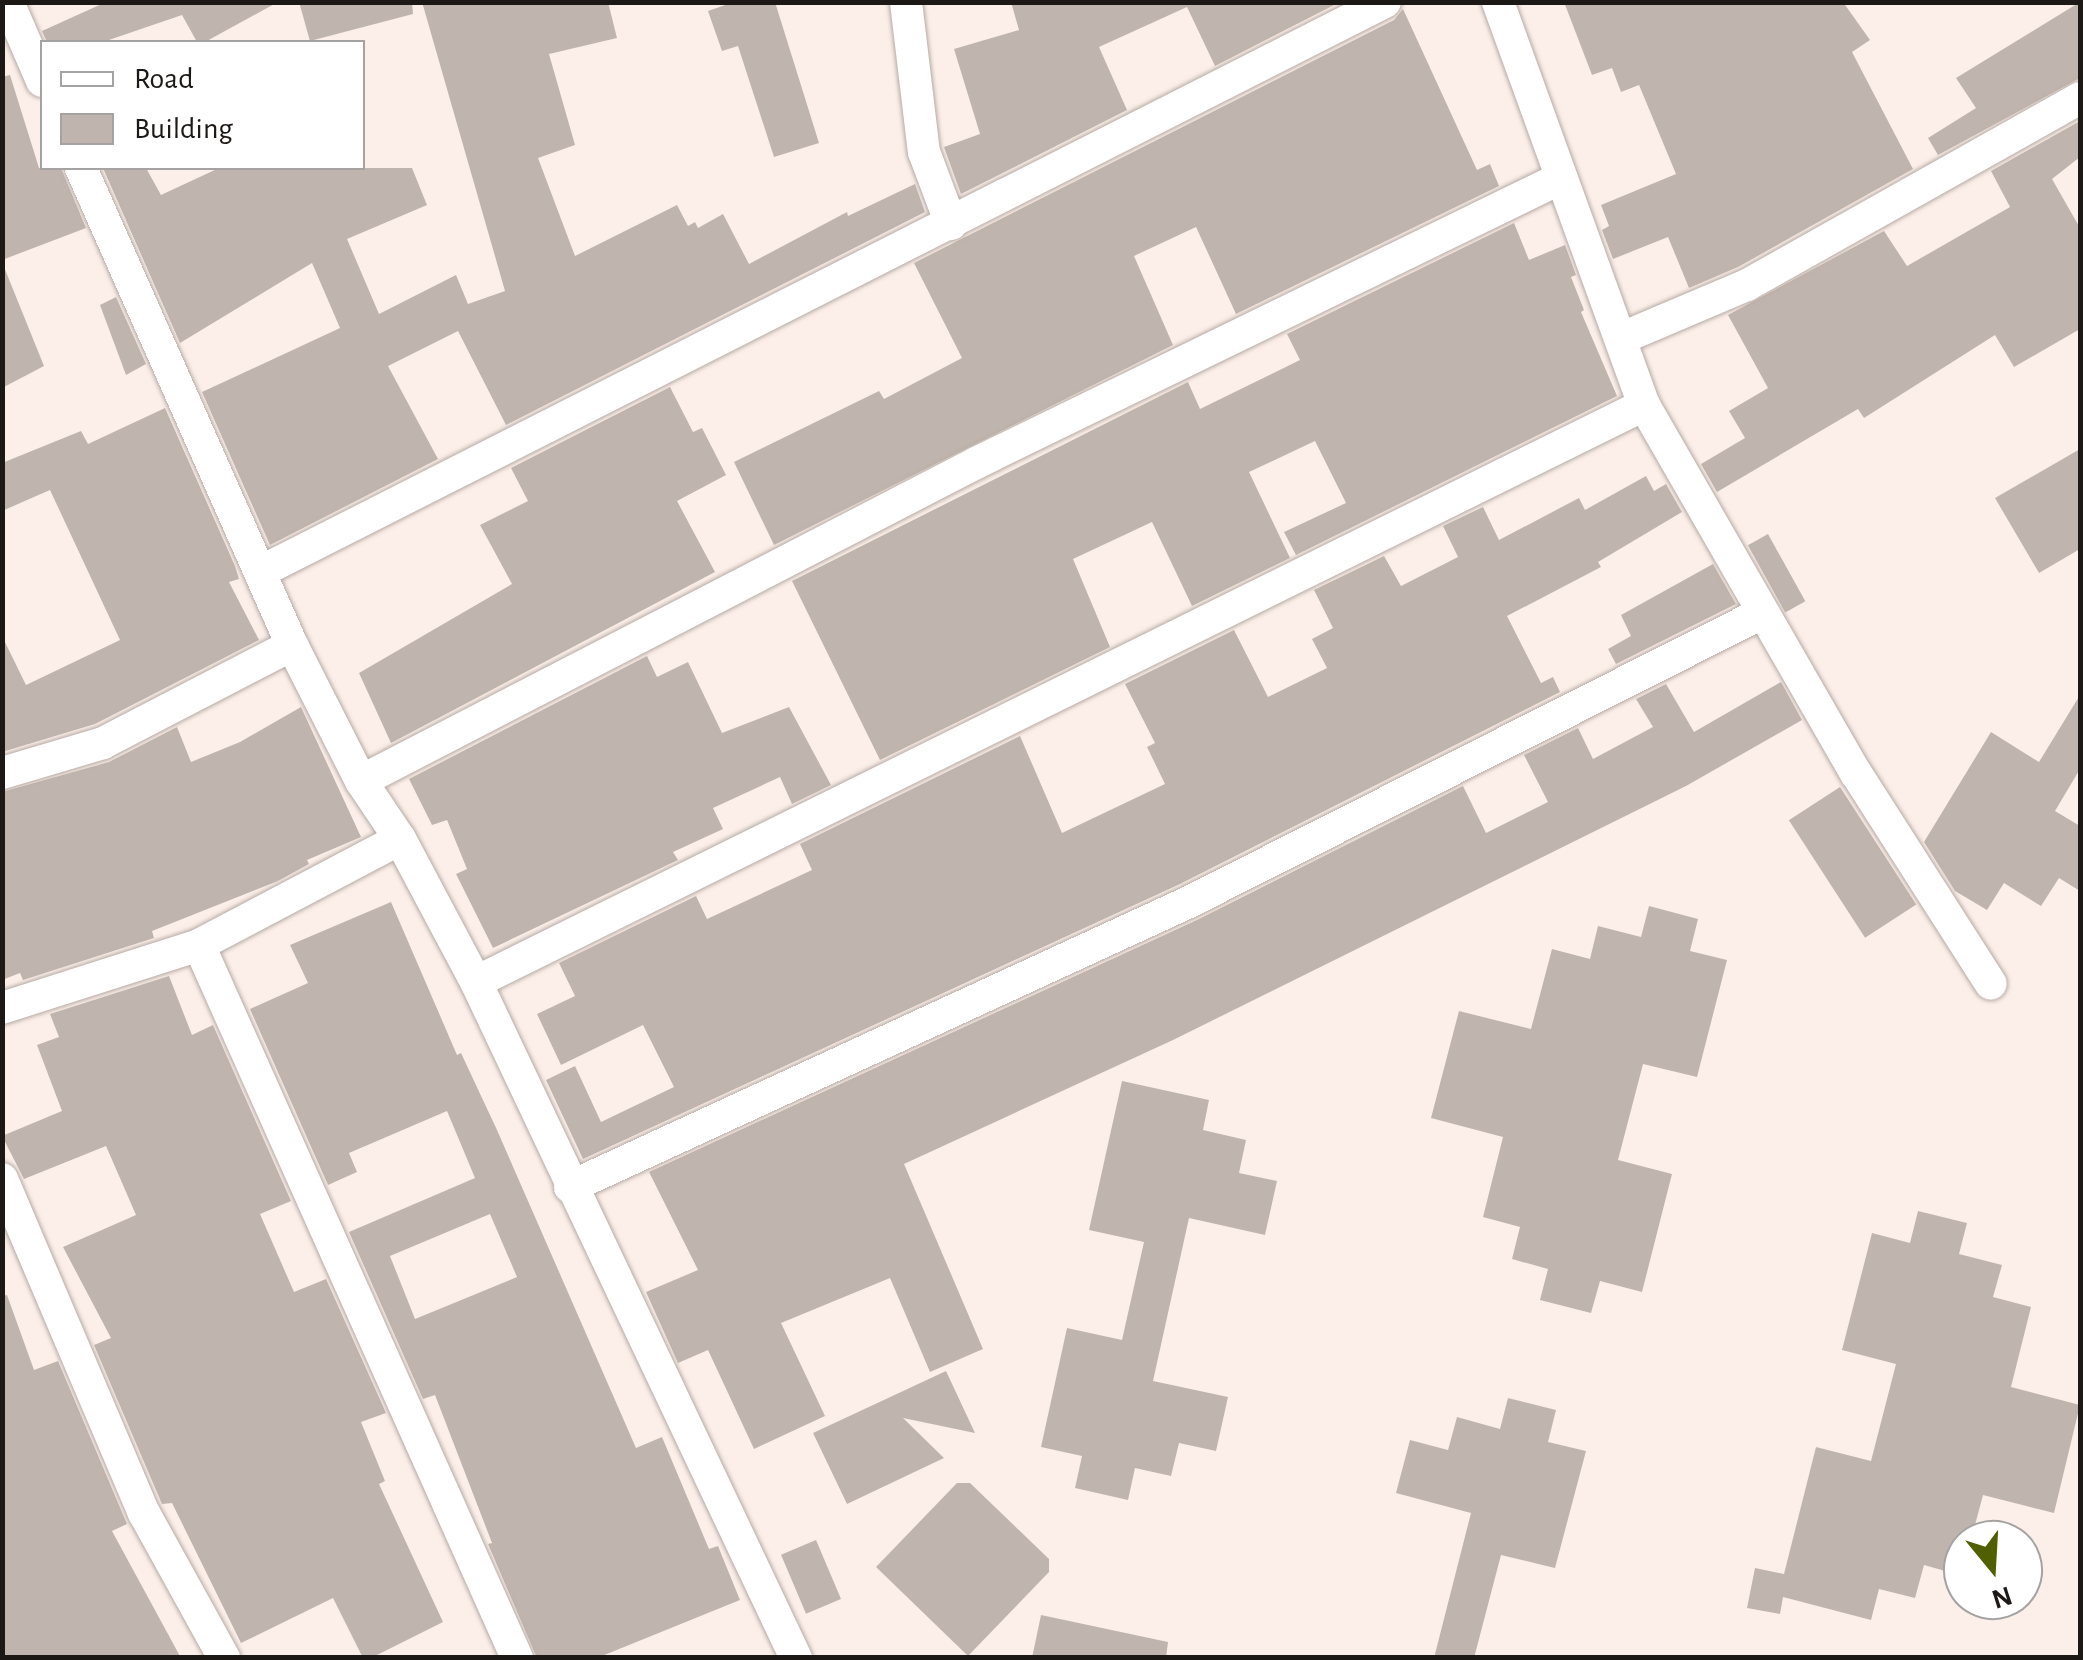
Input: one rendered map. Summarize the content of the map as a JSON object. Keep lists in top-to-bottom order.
{
  "legend": ["Road", "Building"],
  "north": "bottom"
}
